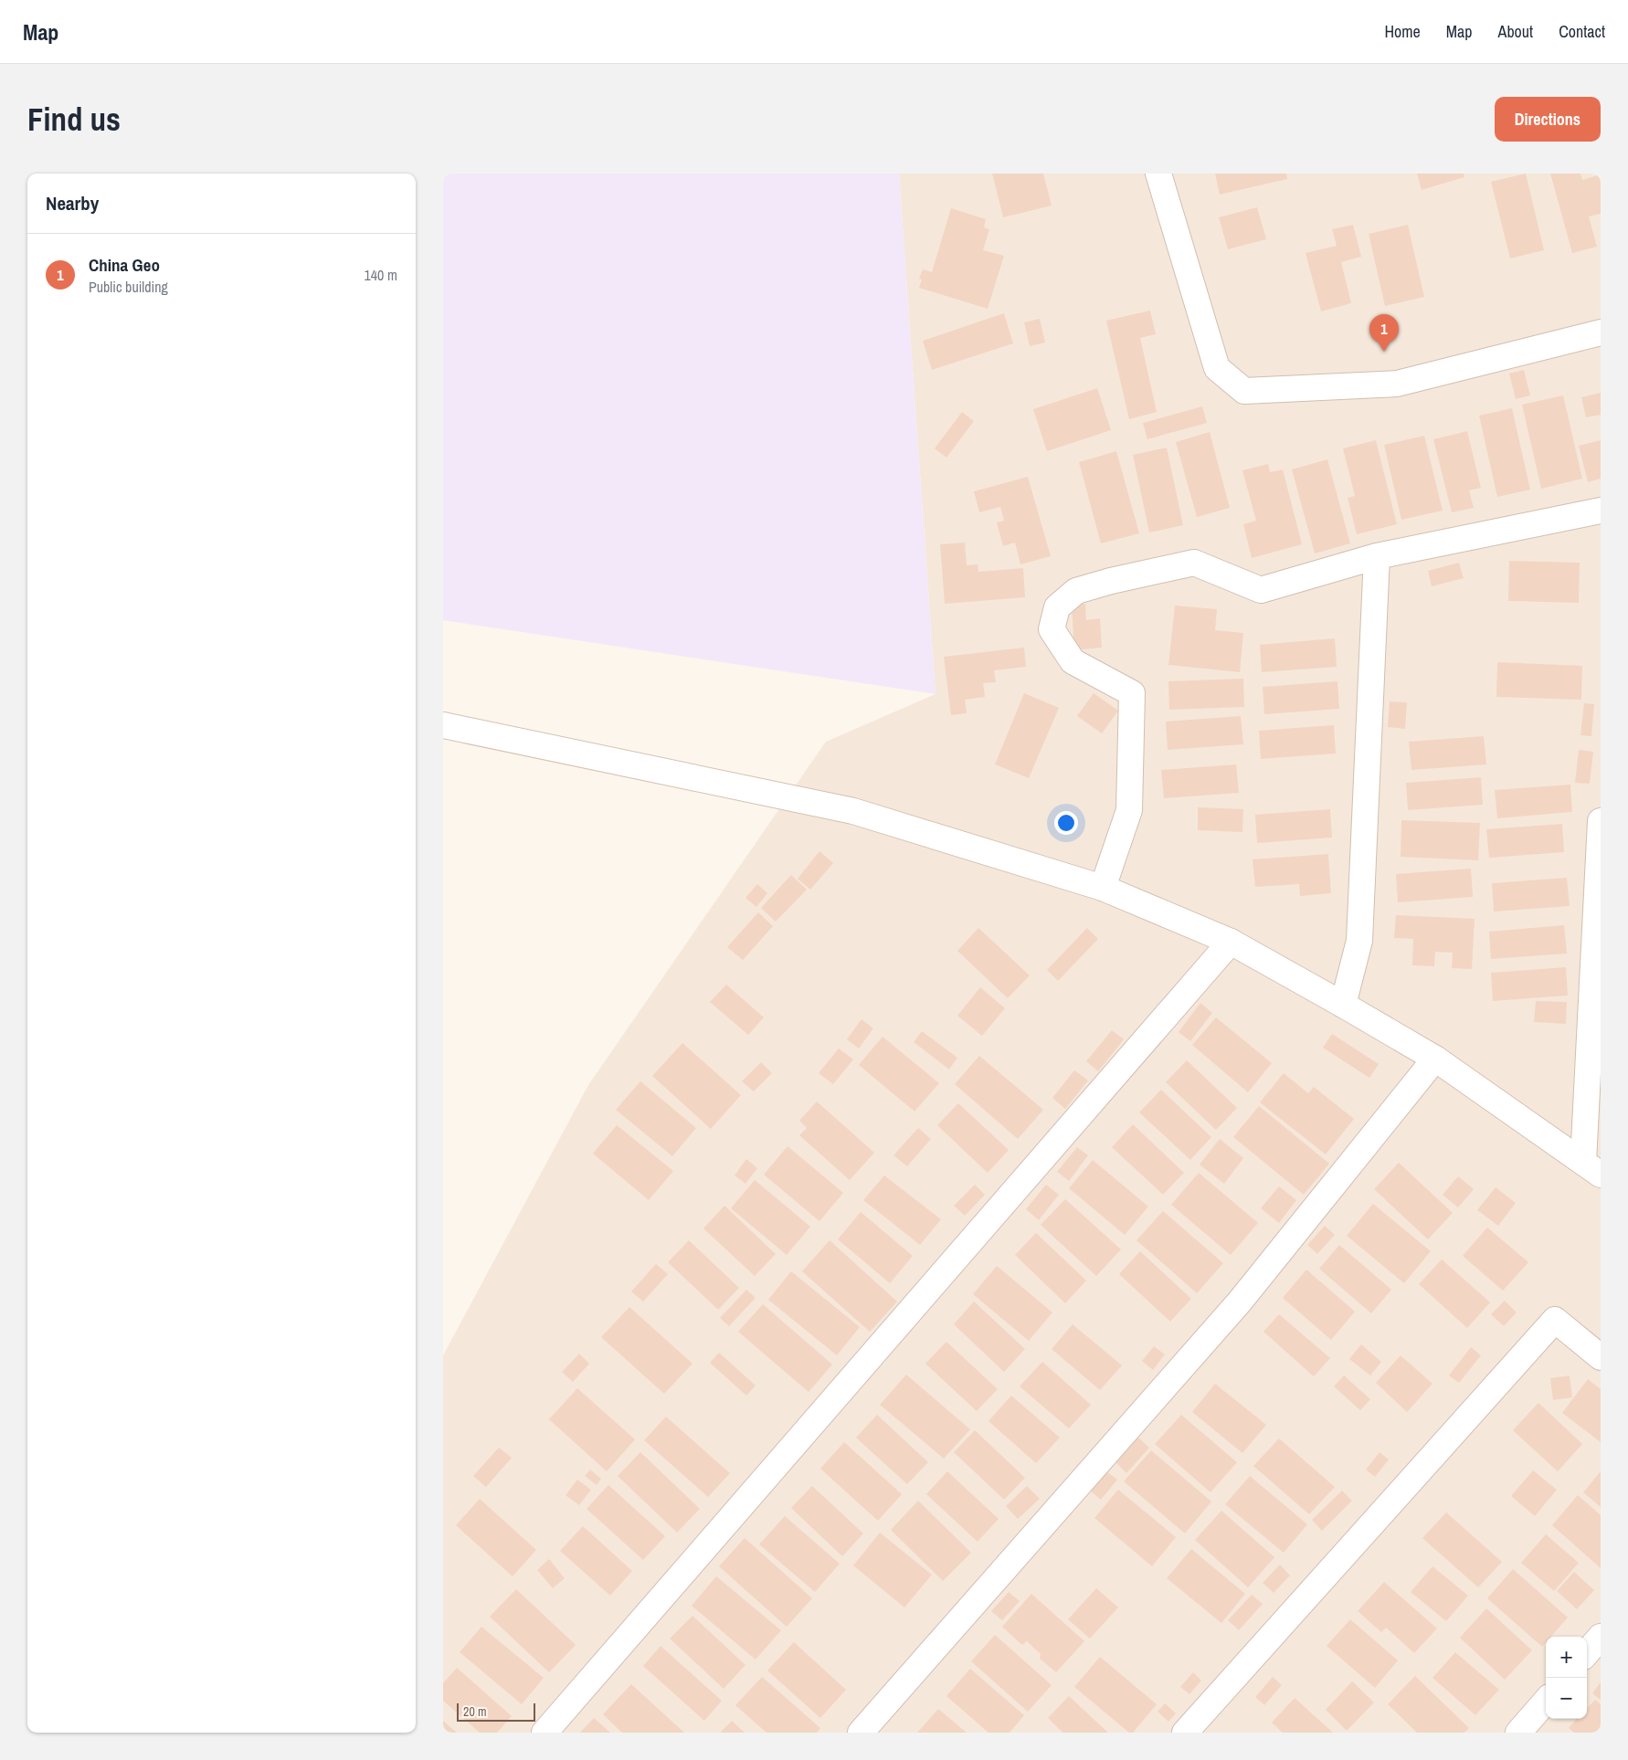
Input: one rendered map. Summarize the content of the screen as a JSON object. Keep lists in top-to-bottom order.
{
  "scale_bar": "20 m",
  "page": {
    "header": "Map",
    "nav": [
      "Home",
      "Map",
      "About",
      "Contact"
    ],
    "buttons": "Directions",
    "title": "Find us",
    "heading": "Nearby",
    "list": [
      {
        "mark": "1",
        "name": "China Geo",
        "note": "Public building",
        "value": "140 m"
      }
    ],
    "pins": "1",
    "map_buttons": ["+", "−"],
    "scale": "20 m"
  }
}
